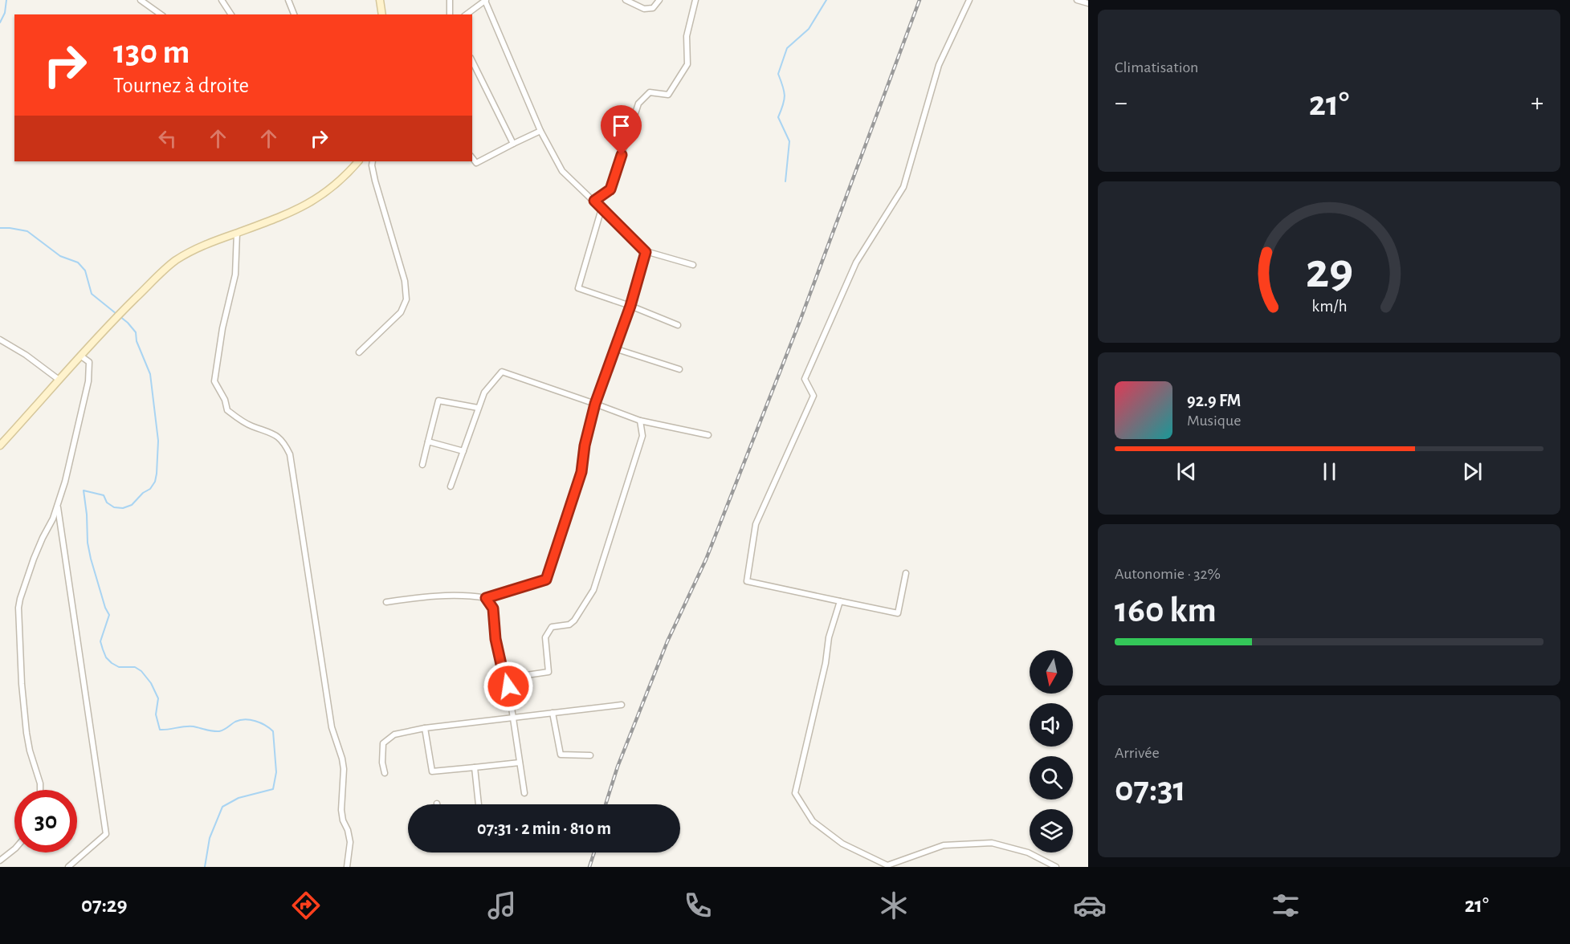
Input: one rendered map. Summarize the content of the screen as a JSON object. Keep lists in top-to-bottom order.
{
  "north": "bottom",
  "page": {
    "tile": [
      "Climatisation",
      ["Autonomie · 32%", "160 km"],
      ["Arrivée", "07:31"]
    ],
    "turn": ["130 m", "Tournez à droite"],
    "heat": ["−", "21°", "+"],
    "song": ["92.9 FM", "Musique"],
    "limit": "30",
    "trip": "07:31 · 2 min · 810 m",
    "tabs": ["07:29", "21°"],
    "gauge": ["29", "km/h"]
  }
}
